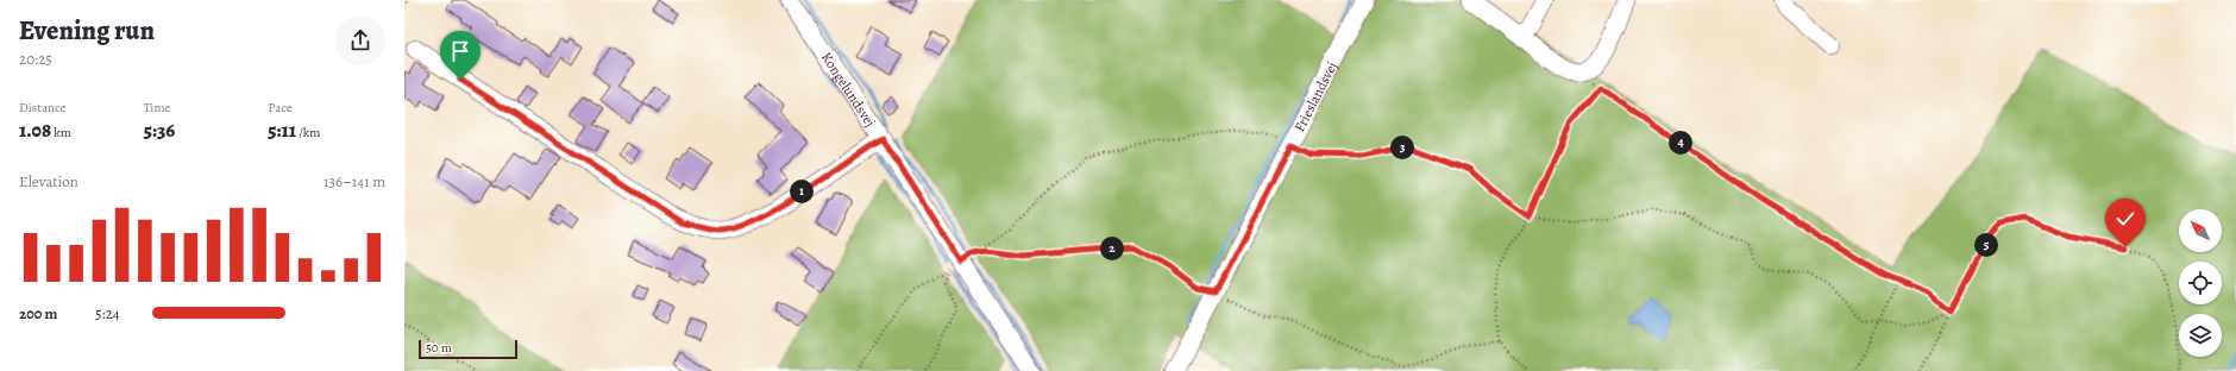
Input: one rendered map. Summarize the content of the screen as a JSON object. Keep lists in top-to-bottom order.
{
  "streets": {
    "street": ["Kongelundsvej", "Frieslandsvej"]
  },
  "scale_bar": "50 m",
  "north": "top left",
  "page": {
    "heading": ["Evening run", "20:25"],
    "stats": [
      ["Distance", "1.08 km"],
      ["Time", "5:36"],
      ["Pace", "5:11 /km"]
    ],
    "pins": [
      "4",
      "3",
      "1",
      "5",
      "2"
    ],
    "chart": ["Elevation", "136–141 m"],
    "list": [
      {
        "name": "200 m",
        "note": "5:24"
      }
    ],
    "scale": "50 m"
  }
}
